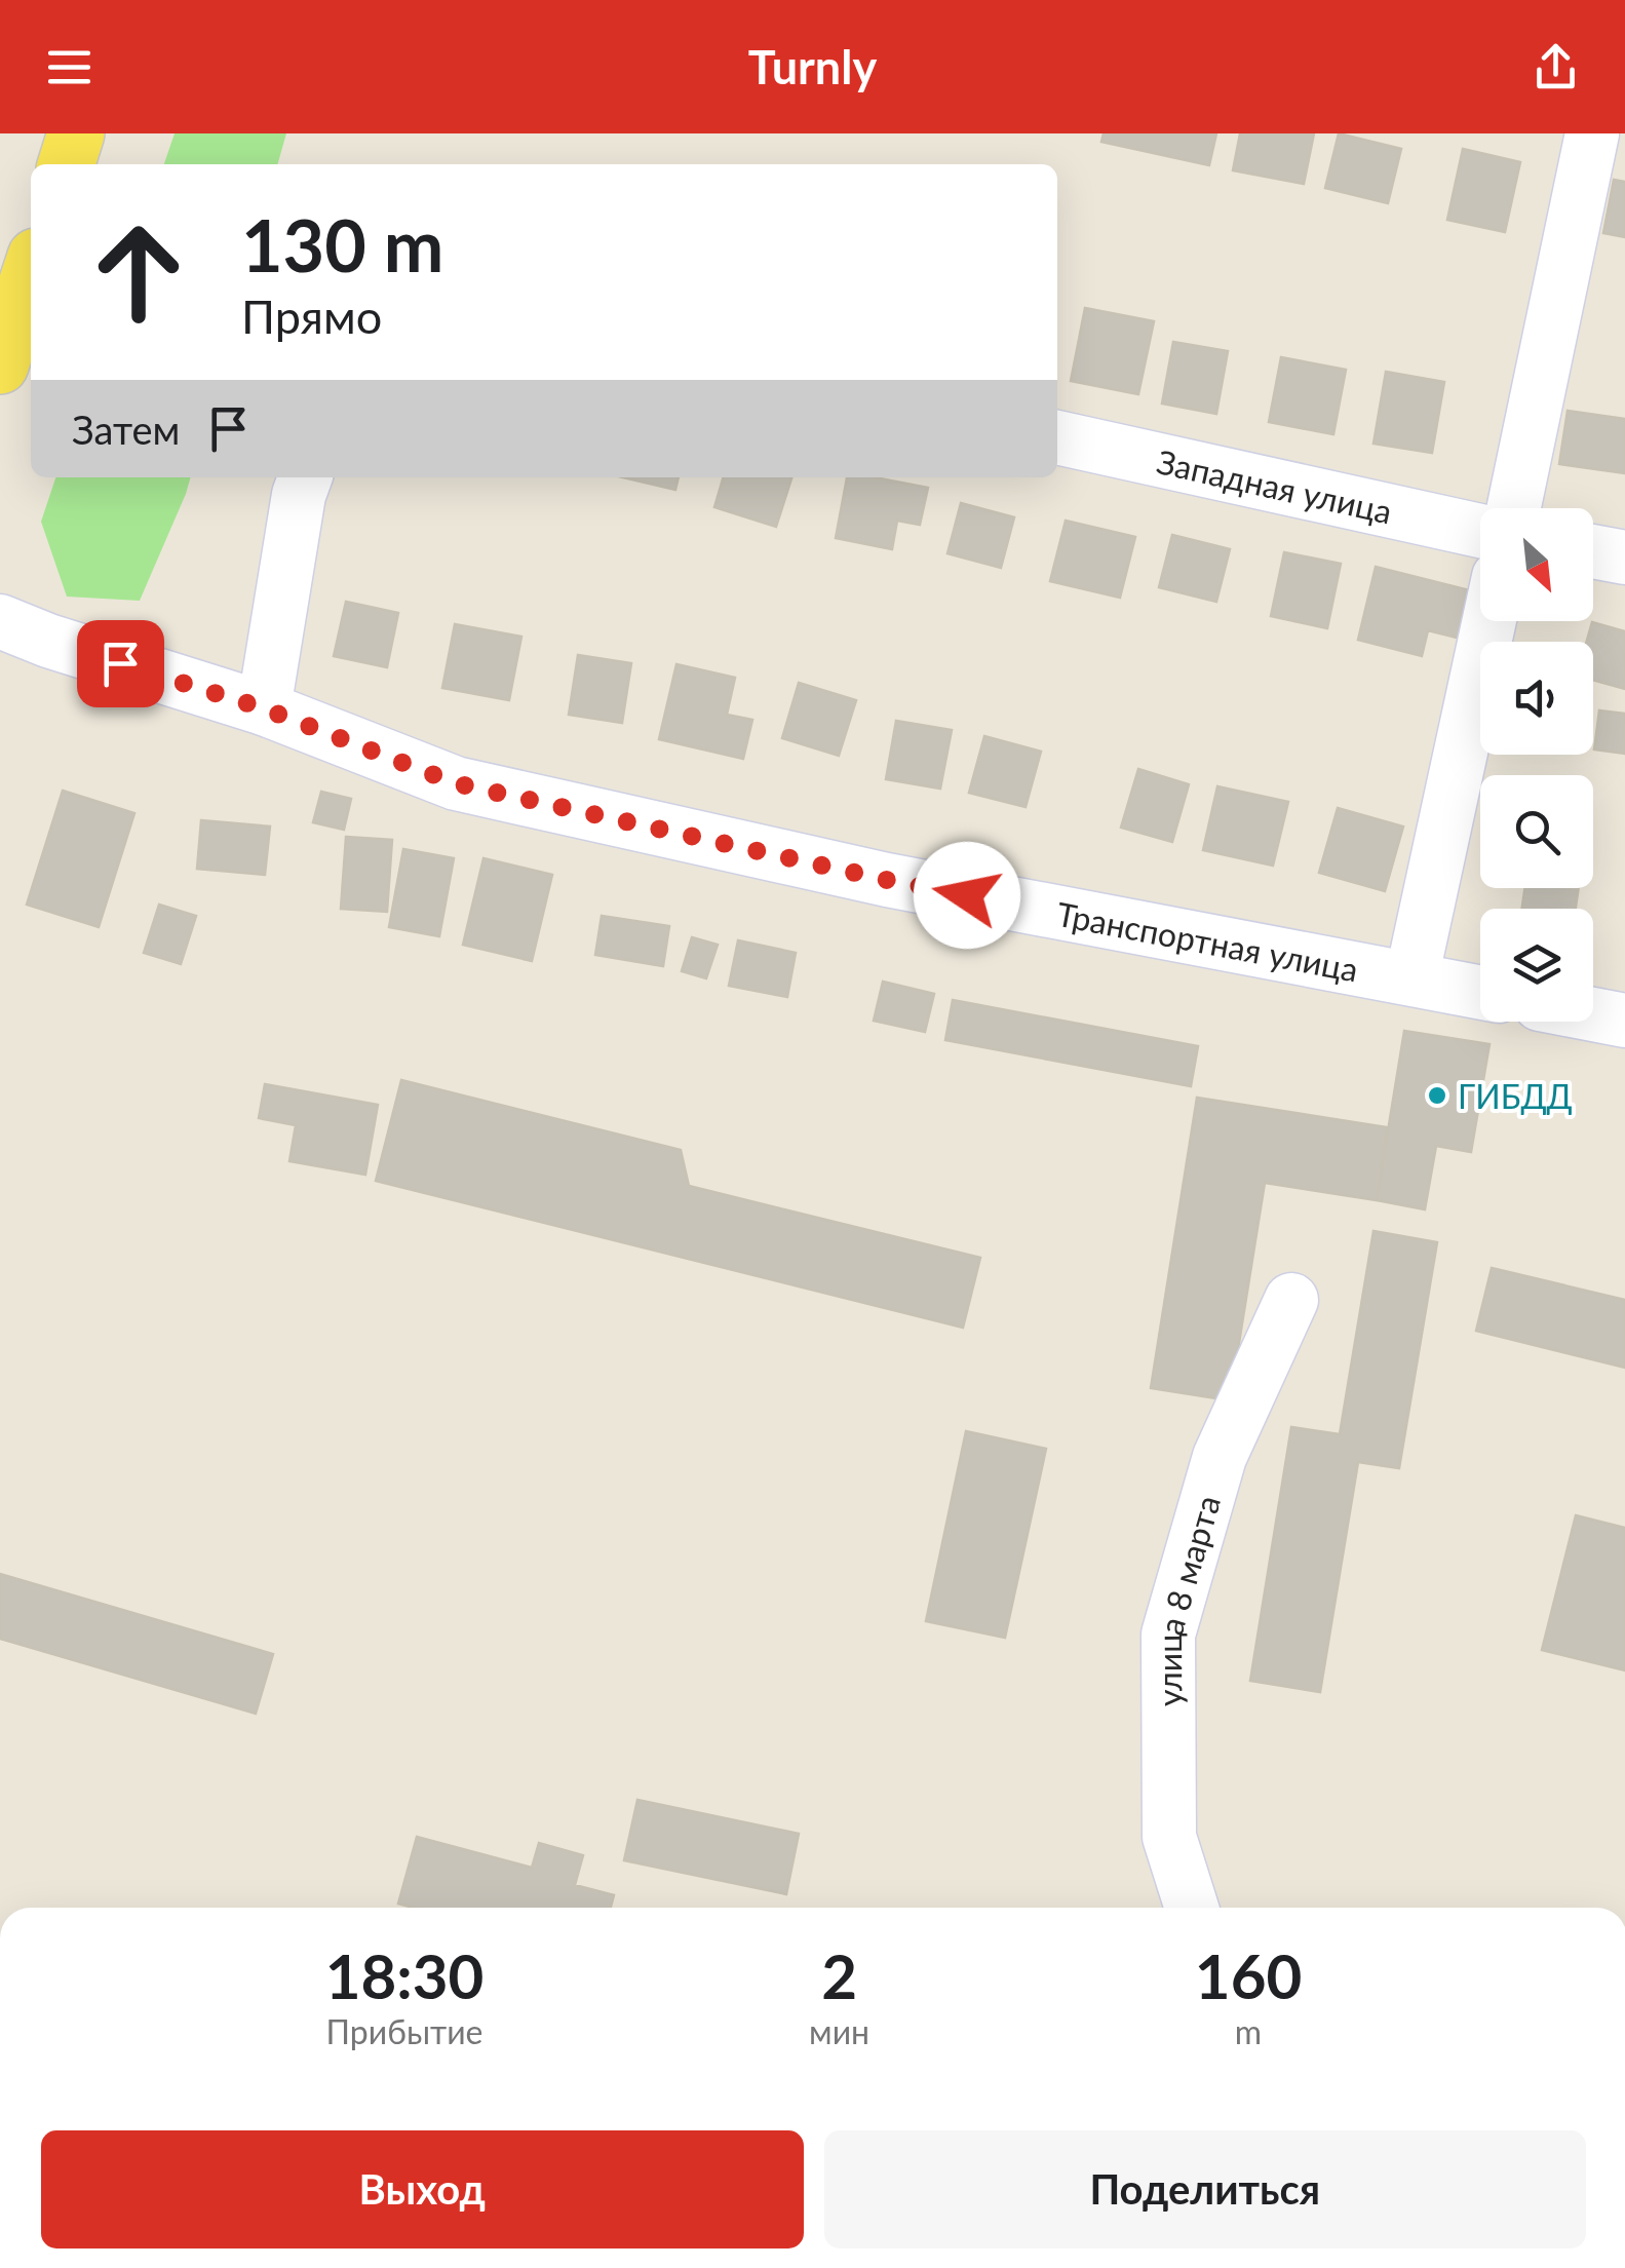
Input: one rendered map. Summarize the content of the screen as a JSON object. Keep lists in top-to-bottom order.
{
  "streets": {
    "street": ["Западная улица", "Транспортная улица", "улица 8 марта"]
  },
  "places": ["ГИБДД"],
  "north": "bottom right",
  "page": {
    "header": "Turnly",
    "turn": ["130 m", "Прямо"],
    "then": "Затем",
    "eta": [
      "18:30",
      "Прибытие",
      "2",
      "мин",
      "160",
      "m"
    ],
    "buttons": ["Выход", "Поделиться"]
  }
}
